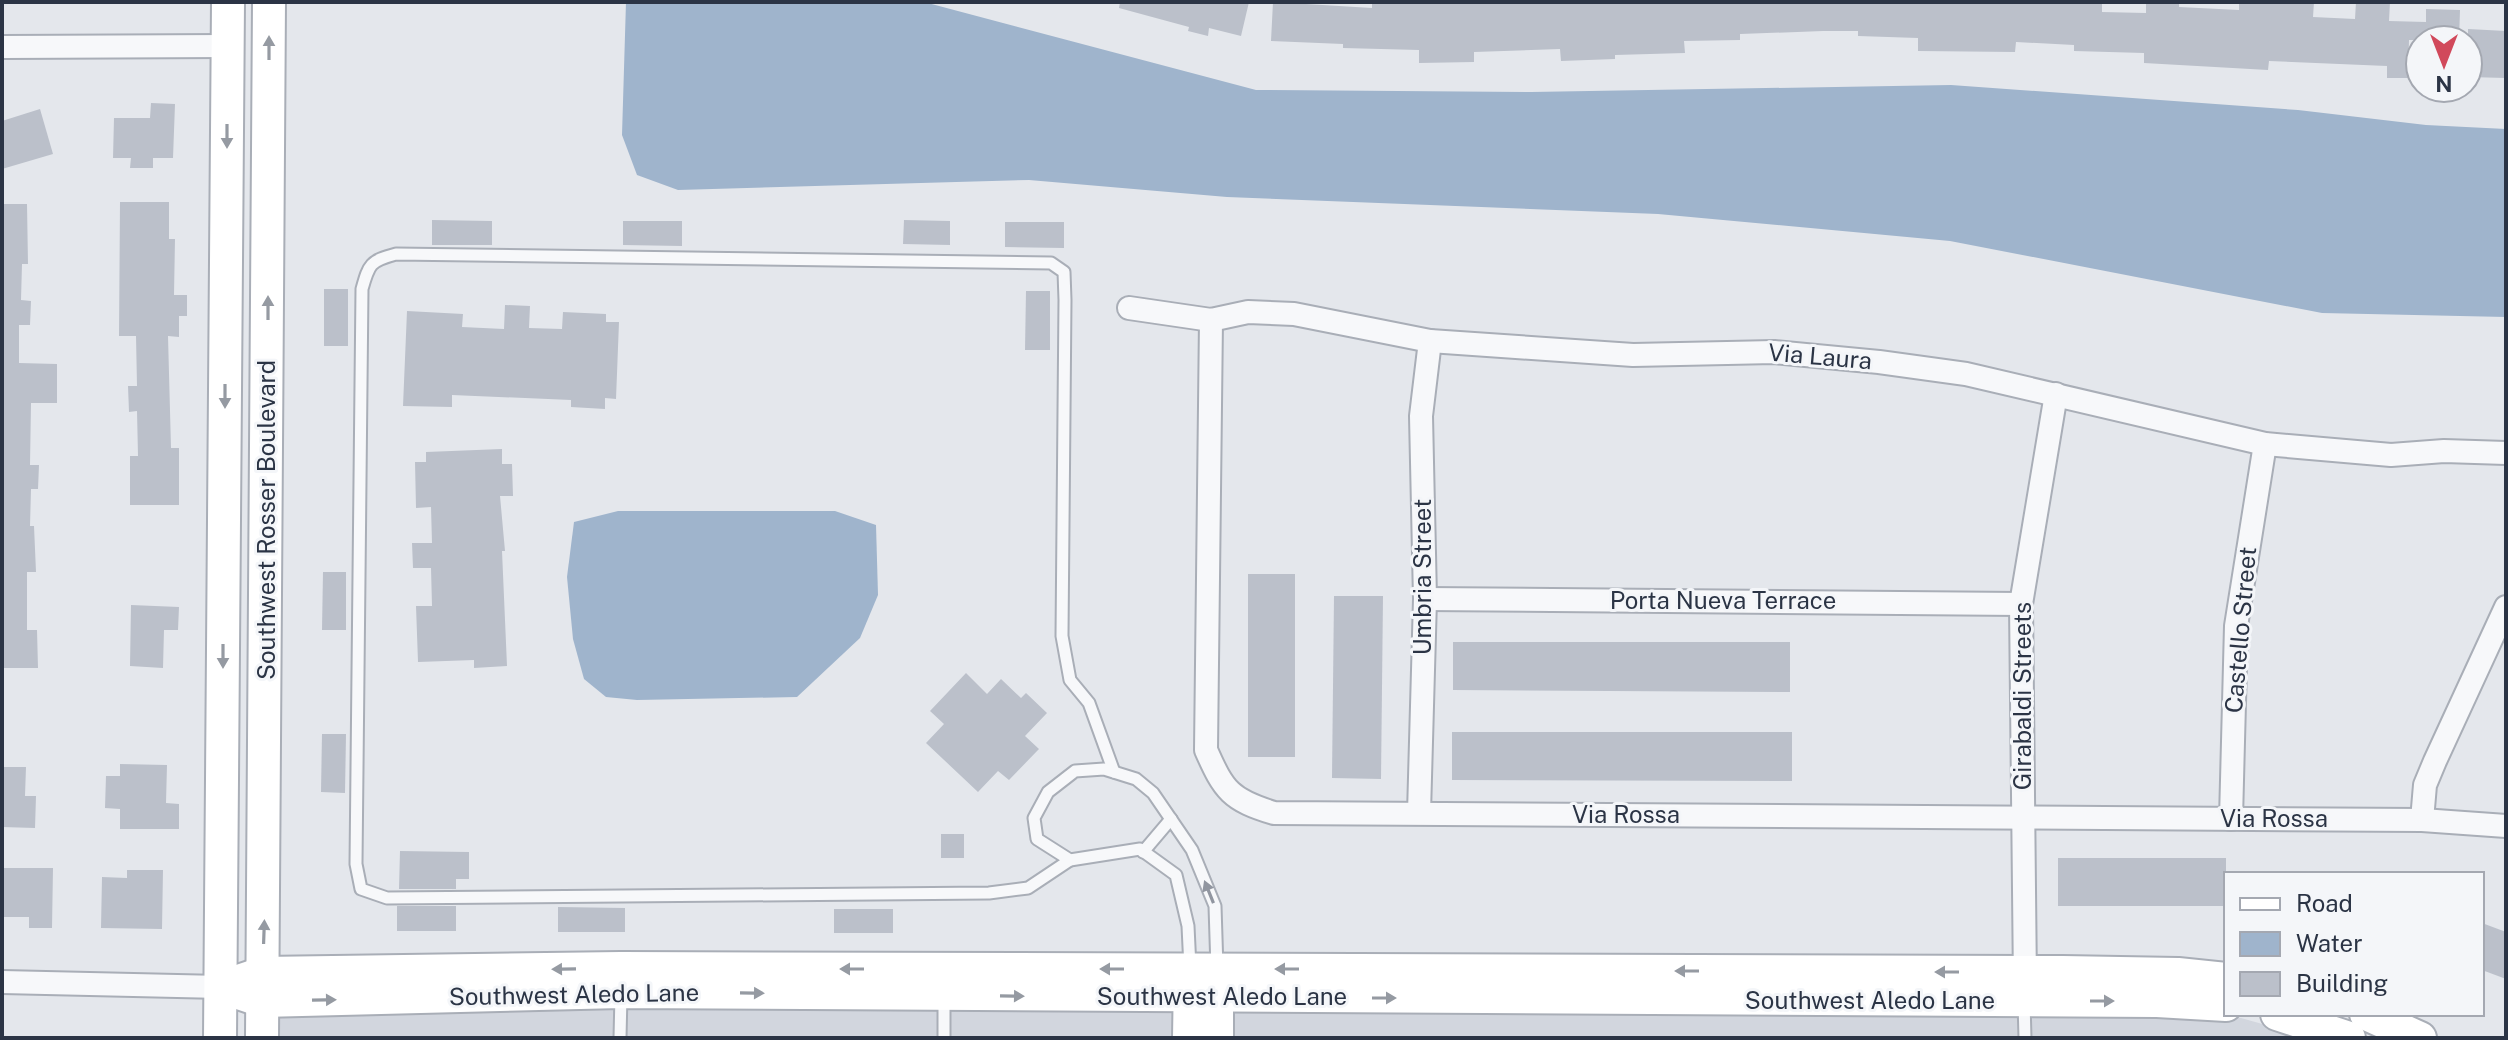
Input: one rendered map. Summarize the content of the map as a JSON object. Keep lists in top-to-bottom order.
{
  "streets": {
    "street": [
      "Via Laura",
      "Southwest Rosser Boulevard",
      "Umbria Street",
      "Porta Nueva Terrace",
      "Castello Street",
      "Girabaldi Streets",
      "Via Rossa",
      "Southwest Aledo Lane"
    ]
  },
  "crossings": [
    ["Via Laura", "Umbria Street"],
    ["Via Laura", "Castello Street"],
    ["Via Laura", "Girabaldi Streets"],
    ["Via Laura", "Via Rossa"],
    ["Southwest Rosser Boulevard", "Southwest Aledo Lane"],
    ["Umbria Street", "Porta Nueva Terrace"],
    ["Umbria Street", "Via Rossa"],
    ["Porta Nueva Terrace", "Girabaldi Streets"],
    ["Castello Street", "Via Rossa"],
    ["Girabaldi Streets", "Via Rossa"],
    ["Girabaldi Streets", "Southwest Aledo Lane"]
  ],
  "legend": ["Road", "Water", "Building"],
  "north": "bottom"
}
